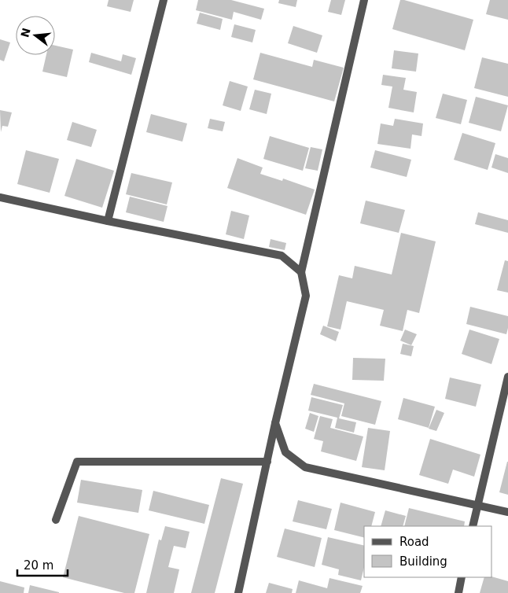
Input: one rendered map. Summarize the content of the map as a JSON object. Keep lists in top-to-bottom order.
{
  "legend": ["Road", "Building"],
  "scale_bar": "20 m",
  "north": "left"
}
